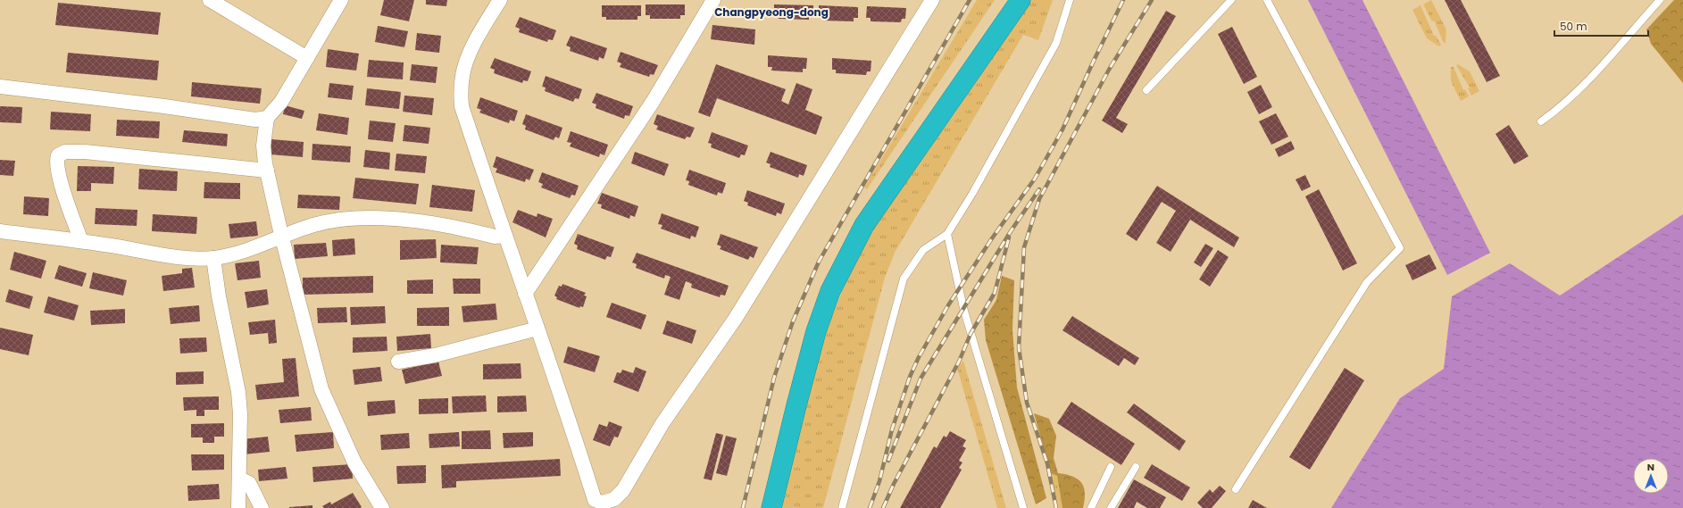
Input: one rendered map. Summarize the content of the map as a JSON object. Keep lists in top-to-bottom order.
{
  "districts": ["Changpyeong-dong"],
  "scale_bar": "50 m",
  "north": "top"
}
